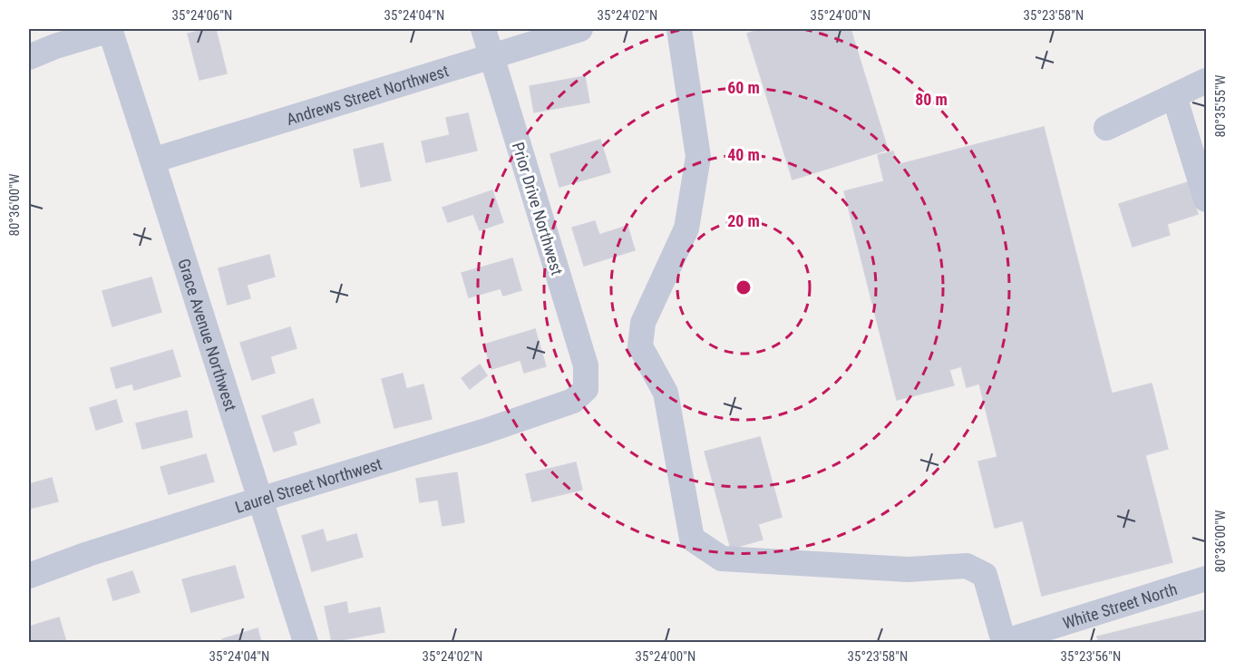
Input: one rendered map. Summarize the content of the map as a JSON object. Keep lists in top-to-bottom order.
{
  "streets": {
    "street": [
      "Andrews Street Northwest",
      "Prior Drive Northwest",
      "Grace Avenue Northwest",
      "Laurel Street Northwest",
      "White Street North"
    ]
  },
  "crossings": [
    ["Andrews Street Northwest", "Prior Drive Northwest"],
    ["Andrews Street Northwest", "Grace Avenue Northwest"],
    ["Prior Drive Northwest", "Laurel Street Northwest"],
    ["Grace Avenue Northwest", "Laurel Street Northwest"]
  ],
  "coordinates": [
    "35°24'06\"N",
    "35°24'04\"N",
    "35°24'02\"N",
    "35°24'00\"N",
    "35°23'58\"N",
    "80°35'55\"W",
    "80°36'00\"W",
    "35°23'56\"N"
  ],
  "rings": [
    "60 m",
    "80 m",
    "40 m",
    "20 m"
  ]
}
